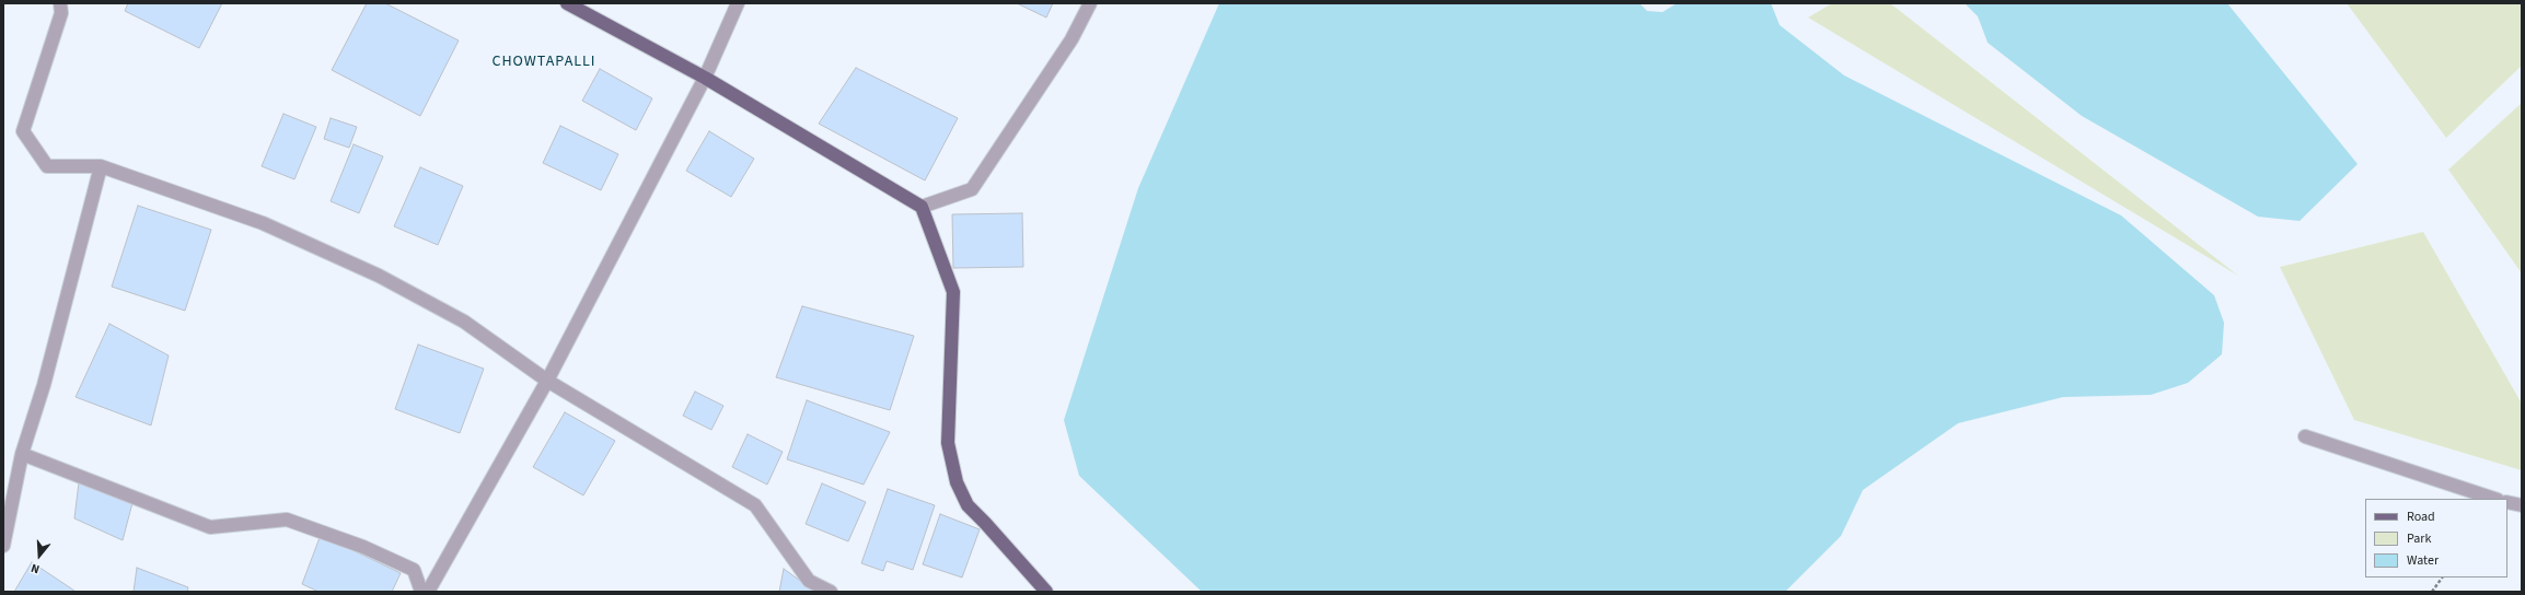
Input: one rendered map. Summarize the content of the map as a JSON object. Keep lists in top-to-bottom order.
{
  "districts": ["CHOWTAPALLI"],
  "legend": ["Road", "Park", "Water"],
  "north": "bottom"
}
